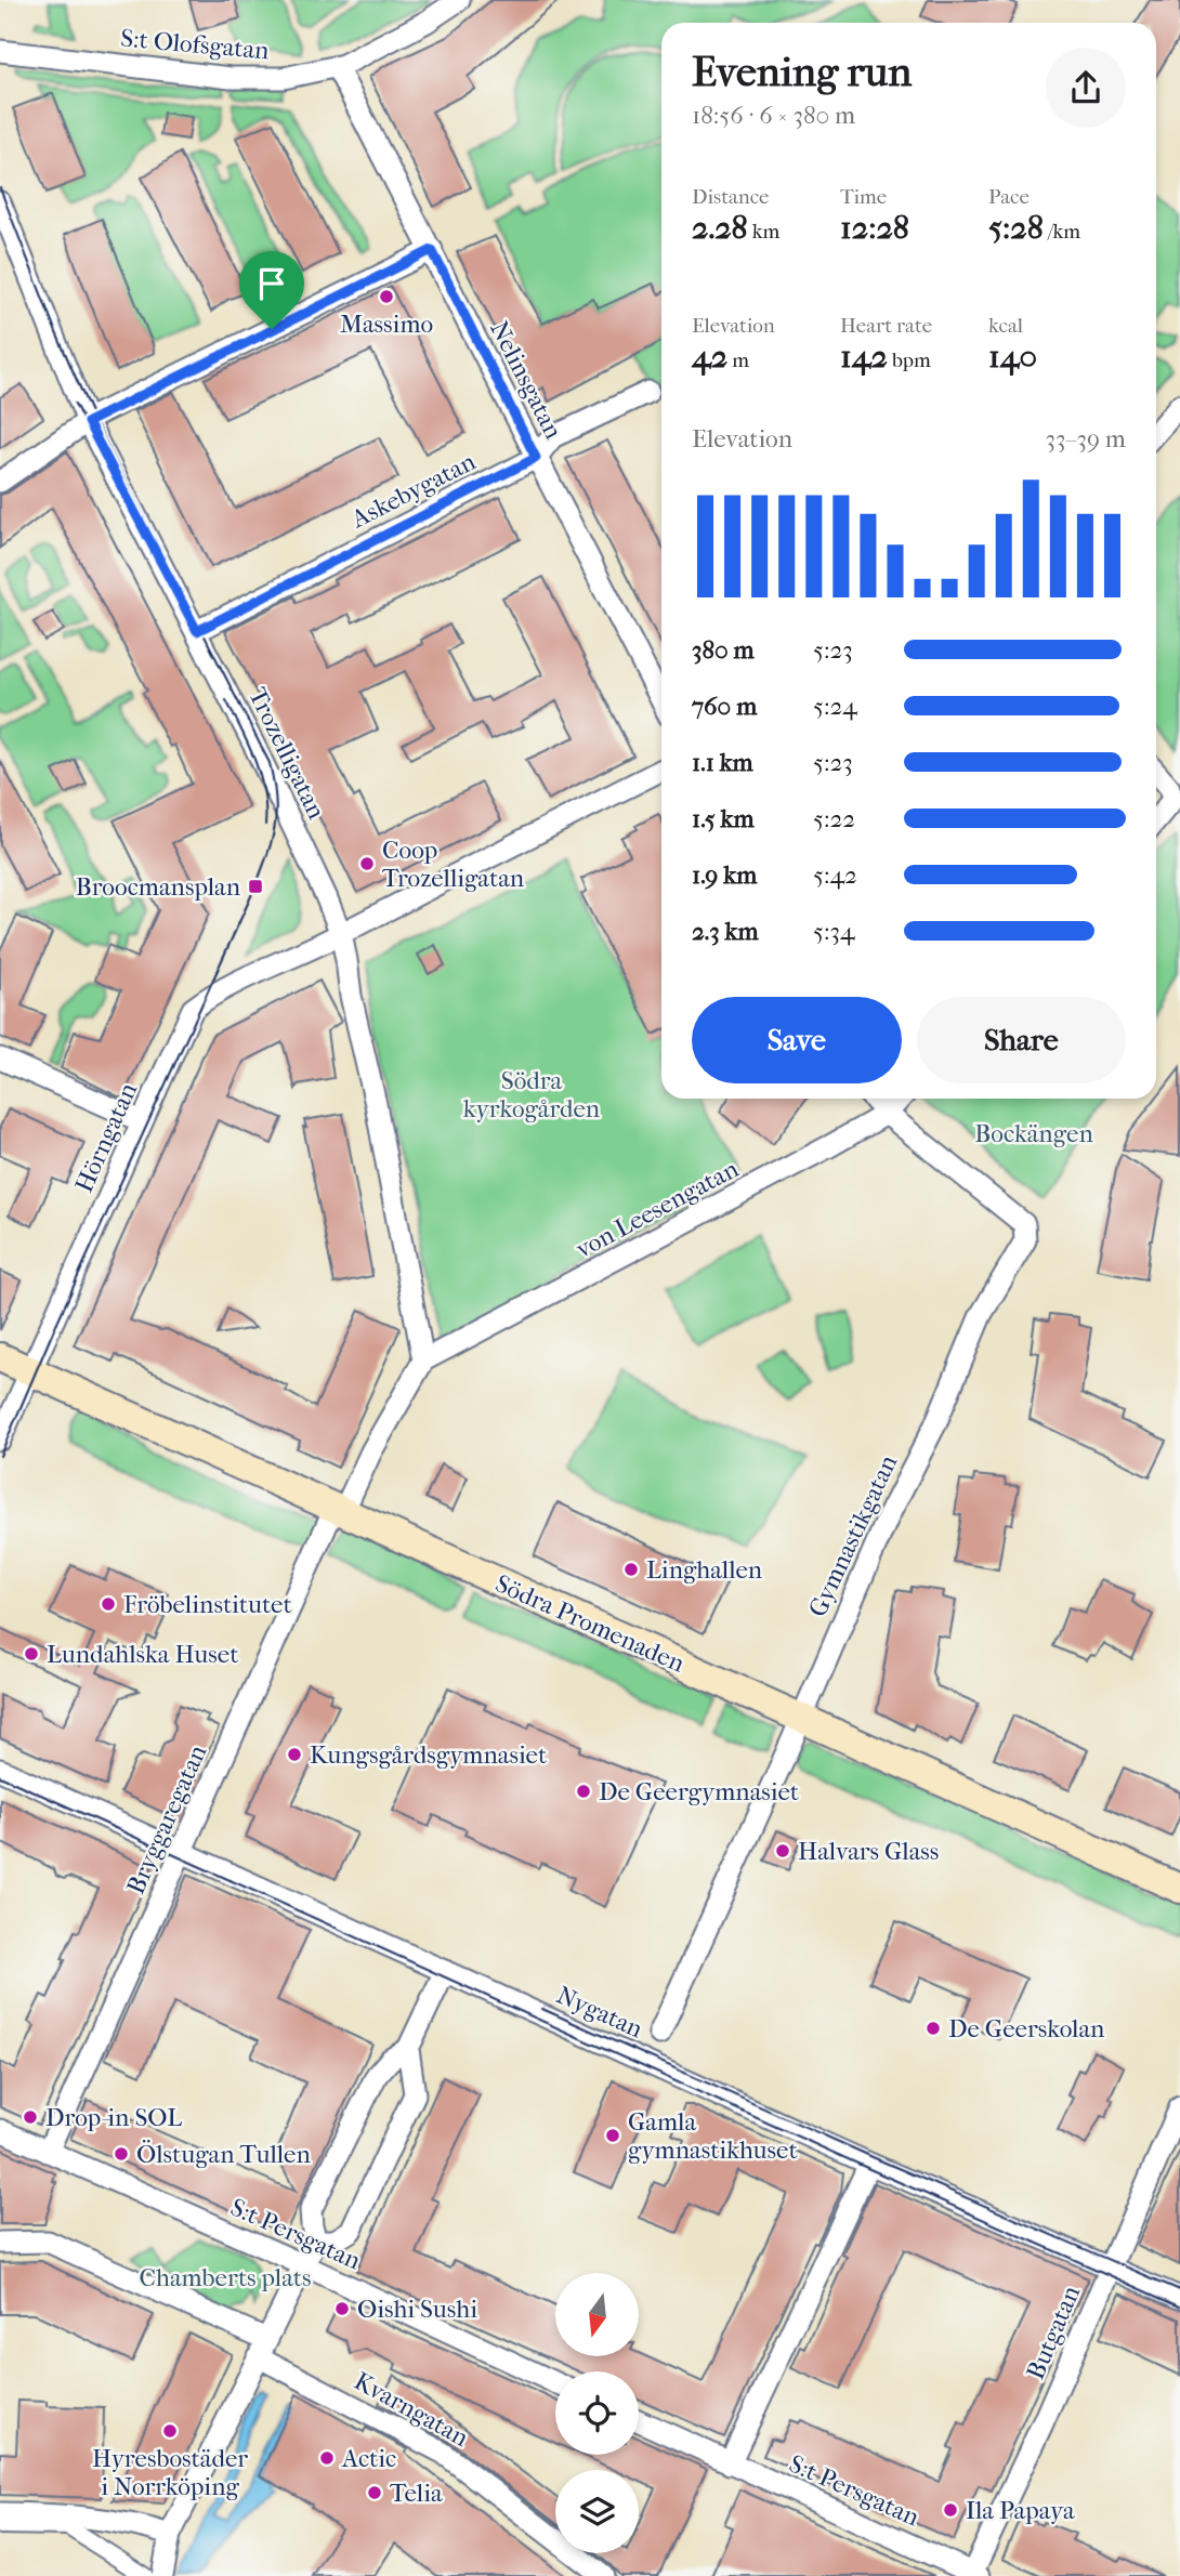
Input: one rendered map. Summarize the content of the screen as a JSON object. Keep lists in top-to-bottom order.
{
  "streets": {
    "main road": ["Södra Promenaden"],
    "street": [
      "S:t Olofsgatan",
      "Nelinsgatan",
      "Askebygatan",
      "Trozelligatan",
      "Hörngatan",
      "von Leesengatan",
      "Gymnastikgatan",
      "Bryggaregatan",
      "Nygatan",
      "S:t Persgatan",
      "Butgatan",
      "Kvarngatan"
    ]
  },
  "crossings": [
    ["S:t Olofsgatan", "Nelinsgatan"],
    ["Nelinsgatan", "Askebygatan"],
    ["Askebygatan", "Trozelligatan"],
    ["Trozelligatan", "Hörngatan"],
    ["Trozelligatan", "von Leesengatan"],
    ["Trozelligatan", "Bryggaregatan"],
    ["Hörngatan", "Södra Promenaden"],
    ["von Leesengatan", "Gymnastikgatan"],
    ["von Leesengatan", "Bryggaregatan"],
    ["Gymnastikgatan", "Södra Promenaden"],
    ["Södra Promenaden", "Bryggaregatan"],
    ["Bryggaregatan", "Nygatan"],
    ["Bryggaregatan", "S:t Persgatan"],
    ["Nygatan", "Butgatan"],
    ["S:t Persgatan", "Butgatan"]
  ],
  "parks": ["Södra kyrkogården", "Bockängen", "Chamberts plats"],
  "places": {
    "other": [
      "Massimo",
      "Coop Trozelligatan",
      "Linghallen",
      "Fröbelinstitutet",
      "Lundahlska Huset",
      "Kungsgårdsgymnasiet",
      "De Geergymnasiet",
      "Halvars Glass",
      "De Geerskolan",
      "Drop-in SOL",
      "Gamla gymnastikhuset",
      "Ölstugan Tullen",
      "Oishi Sushi",
      "Hyresbostäder i Norrköping",
      "Actic",
      "Telia",
      "Ila Papaya"
    ],
    "transit": ["Broocmansplan"]
  },
  "north": "bottom",
  "page": {
    "heading": ["Evening run", "18:56 · 6 × 380 m"],
    "stats": [
      ["Distance", "2.28 km"],
      ["Time", "12:28"],
      ["Pace", "5:28 /km"],
      ["Elevation", "42 m"],
      ["Heart rate", "142 bpm"],
      ["kcal", "140"]
    ],
    "chart": ["Elevation", "33–39 m"],
    "list": [
      {
        "name": "380 m",
        "note": "5:23"
      },
      {
        "name": "760 m",
        "note": "5:24"
      },
      {
        "name": "1.1 km",
        "note": "5:23"
      },
      {
        "name": "1.5 km",
        "note": "5:22"
      },
      {
        "name": "1.9 km",
        "note": "5:42"
      },
      {
        "name": "2.3 km",
        "note": "5:34"
      }
    ],
    "buttons": ["Save", "Share"]
  }
}
